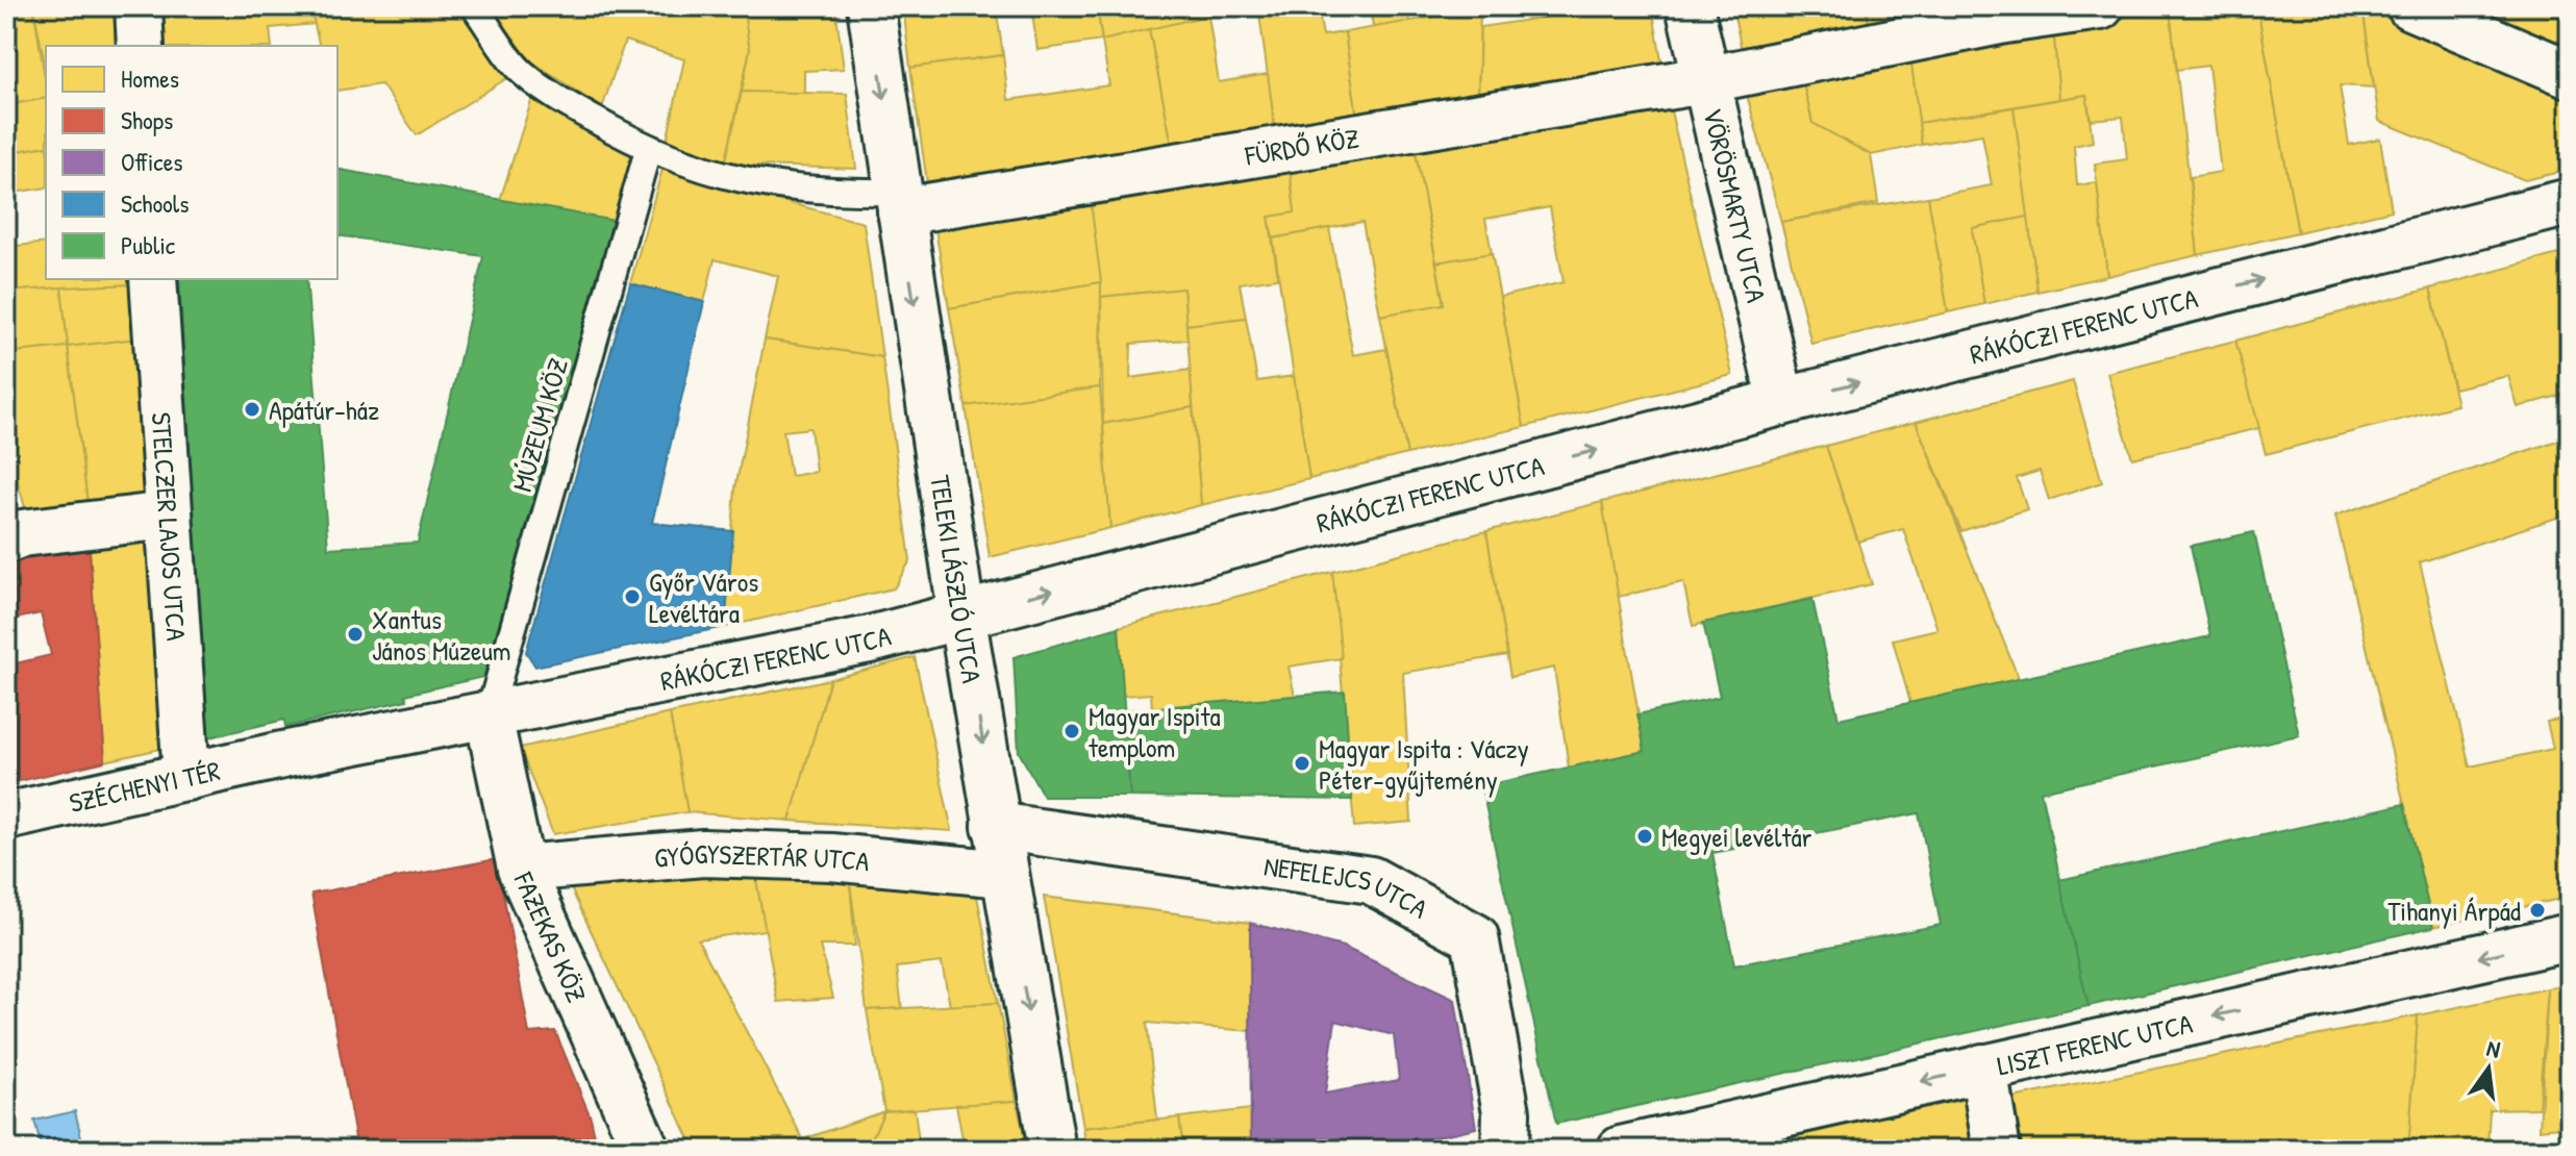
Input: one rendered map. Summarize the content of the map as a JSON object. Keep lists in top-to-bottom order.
{
  "streets": {
    "street": [
      "FÜRDŐ KÖZ",
      "VÖRÖSMARTY UTCA",
      "RÁKÓCZI FERENC UTCA",
      "STELCZER LAJOS UTCA",
      "TELEKI LÁSZLÓ UTCA",
      "SZÉCHENYI TÉR",
      "GYÓGYSZERTÁR UTCA",
      "NEFELEJCS UTCA",
      "FAZEKAS KÖZ",
      "LISZT FERENC UTCA"
    ],
    "lane": ["MÚZEUM KÖZ"]
  },
  "crossings": [
    ["FÜRDŐ KÖZ", "VÖRÖSMARTY UTCA"],
    ["FÜRDŐ KÖZ", "TELEKI LÁSZLÓ UTCA"],
    ["VÖRÖSMARTY UTCA", "RÁKÓCZI FERENC UTCA"],
    ["RÁKÓCZI FERENC UTCA", "MÚZEUM KÖZ"],
    ["RÁKÓCZI FERENC UTCA", "TELEKI LÁSZLÓ UTCA"],
    ["RÁKÓCZI FERENC UTCA", "SZÉCHENYI TÉR"],
    ["RÁKÓCZI FERENC UTCA", "FAZEKAS KÖZ"],
    ["MÚZEUM KÖZ", "FAZEKAS KÖZ"],
    ["STELCZER LAJOS UTCA", "SZÉCHENYI TÉR"],
    ["TELEKI LÁSZLÓ UTCA", "GYÓGYSZERTÁR UTCA"],
    ["TELEKI LÁSZLÓ UTCA", "NEFELEJCS UTCA"],
    ["GYÓGYSZERTÁR UTCA", "FAZEKAS KÖZ"]
  ],
  "one_way": ["RÁKÓCZI FERENC UTCA", "TELEKI LÁSZLÓ UTCA", "LISZT FERENC UTCA"],
  "places": [
    "Apátúr-ház",
    "Győr Város Levéltára",
    "Xantus János Múzeum",
    "Magyar Ispita templom",
    "Magyar Ispita : Váczy Péter-gyűjtemény",
    "Megyei levéltár",
    "Tihanyi Árpád"
  ],
  "legend": [
    "Homes",
    "Shops",
    "Offices",
    "Schools",
    "Public"
  ],
  "north": "top"
}
